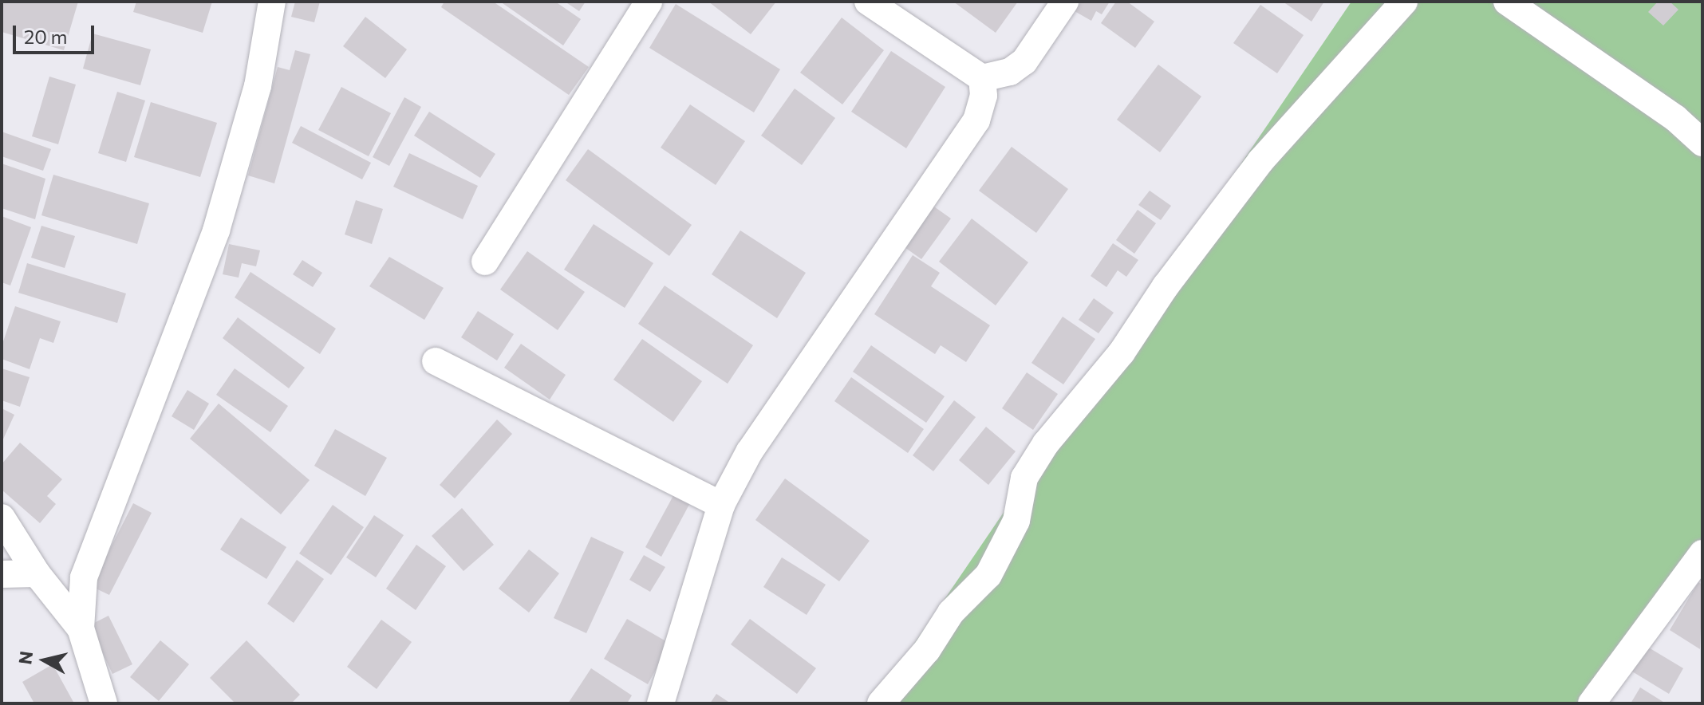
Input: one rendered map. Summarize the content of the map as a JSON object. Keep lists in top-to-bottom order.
{
  "scale_bar": "20 m",
  "north": "left"
}
